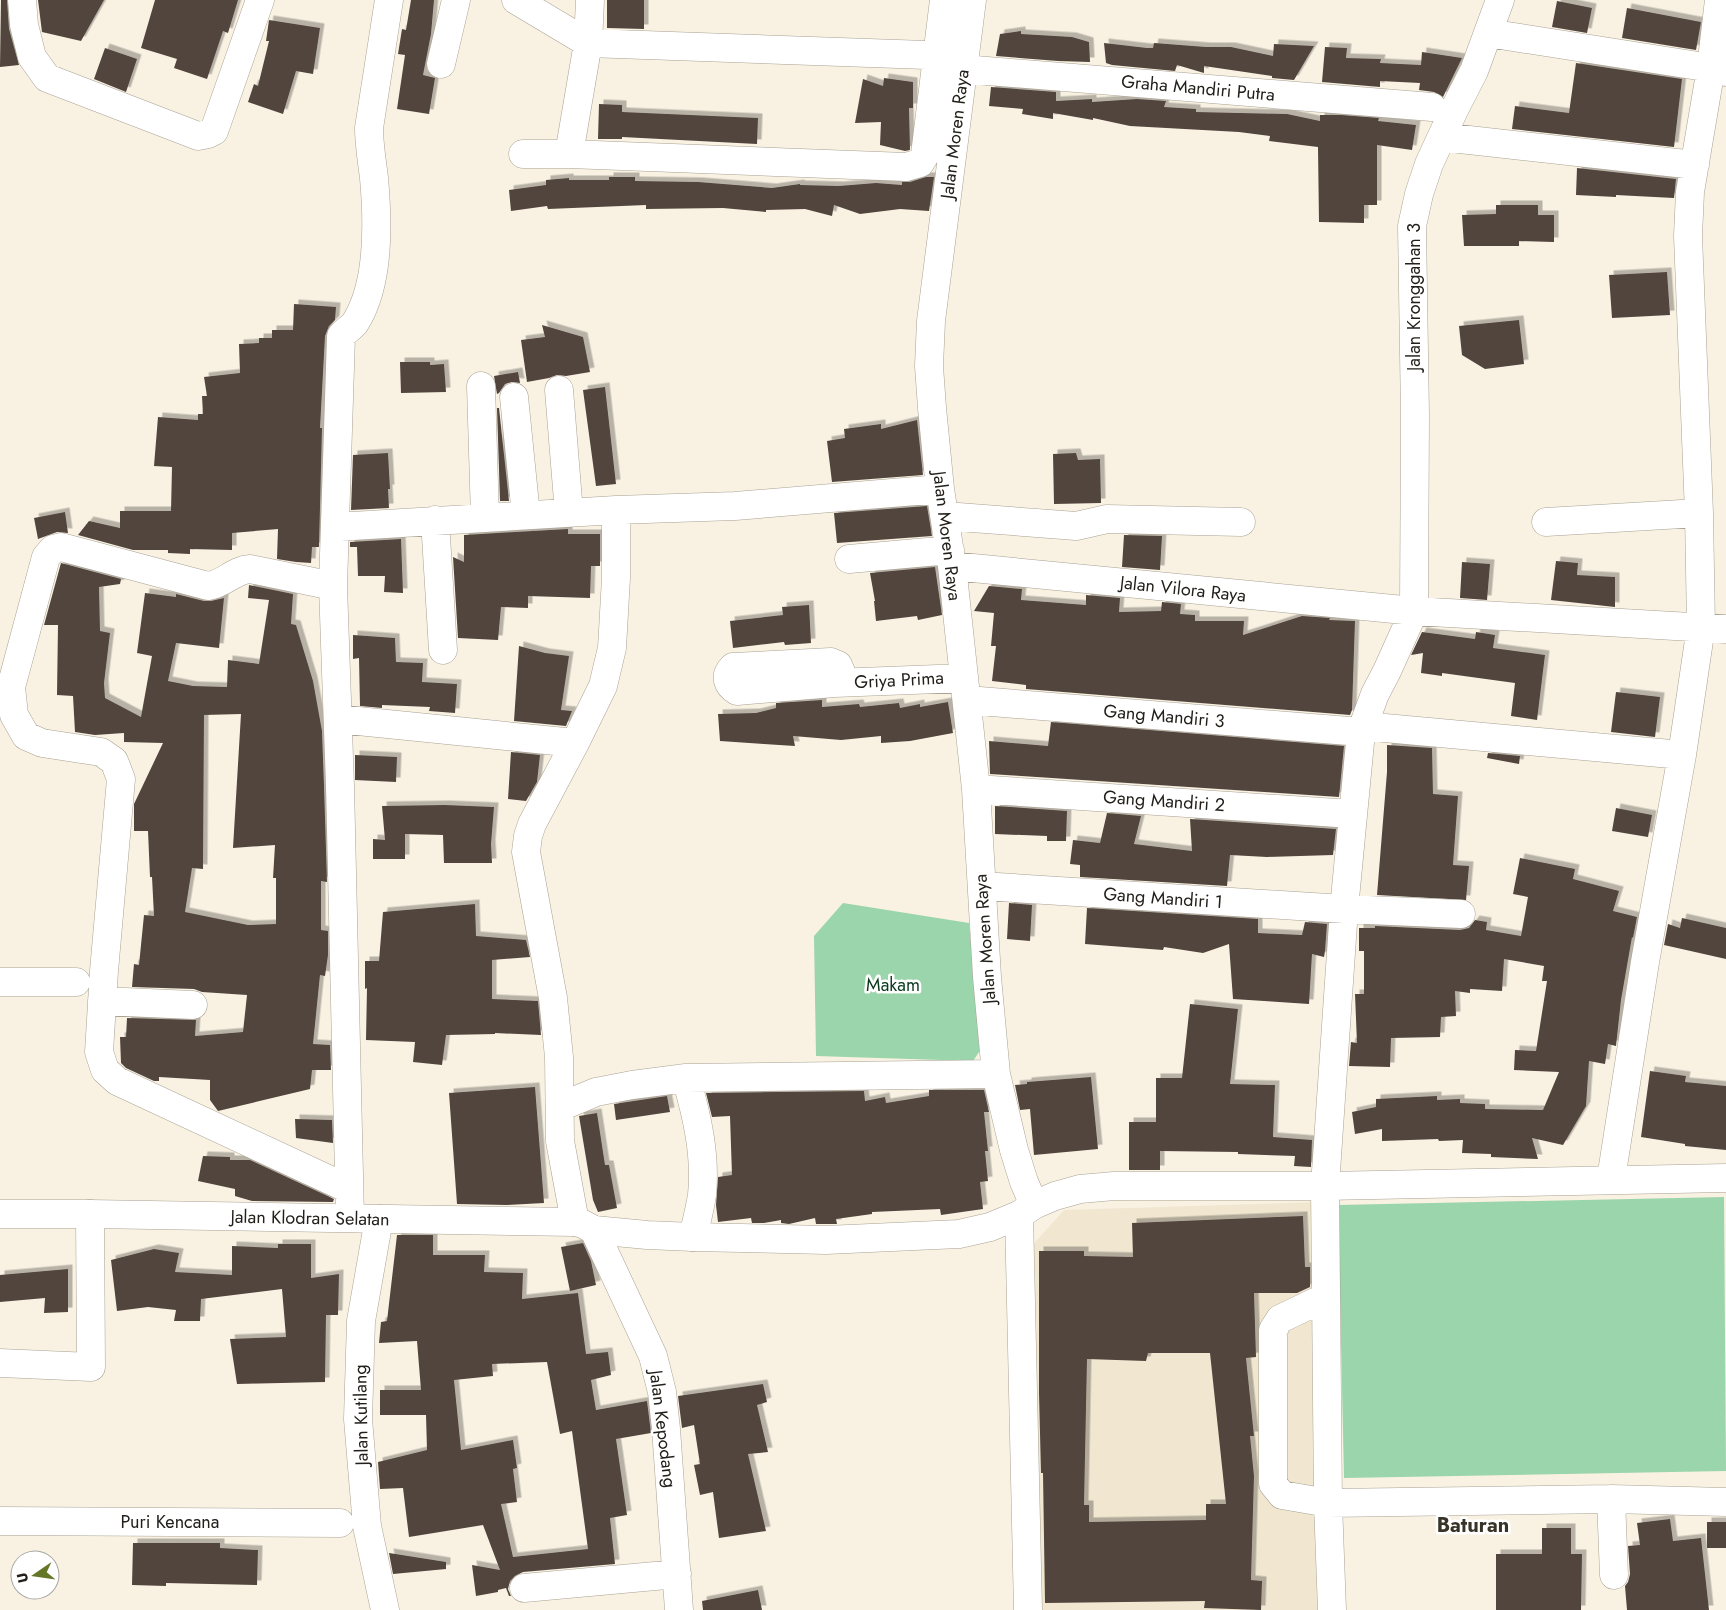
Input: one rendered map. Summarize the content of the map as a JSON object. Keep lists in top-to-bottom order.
{
  "streets": {
    "street": [
      "Graha Mandiri Putra",
      "Jalan Moren Raya",
      "Jalan Kronggahan 3",
      "Jalan Vilora Raya",
      "Griya Prima",
      "Gang Mandiri 3",
      "Gang Mandiri 2",
      "Gang Mandiri 1",
      "Jalan Klodran Selatan",
      "Jalan Kutilang",
      "Jalan Kepodang",
      "Puri Kencana"
    ]
  },
  "crossings": [
    ["Graha Mandiri Putra", "Jalan Moren Raya"],
    ["Jalan Moren Raya", "Jalan Vilora Raya"],
    ["Jalan Moren Raya", "Griya Prima"],
    ["Jalan Moren Raya", "Gang Mandiri 3"],
    ["Jalan Moren Raya", "Gang Mandiri 2"],
    ["Jalan Moren Raya", "Gang Mandiri 1"],
    ["Jalan Kronggahan 3", "Jalan Vilora Raya"],
    ["Griya Prima", "Gang Mandiri 3"],
    ["Jalan Klodran Selatan", "Jalan Kutilang"],
    ["Jalan Klodran Selatan", "Jalan Kepodang"]
  ],
  "districts": ["Baturan"],
  "parks": ["Makam"],
  "north": "left"
}
